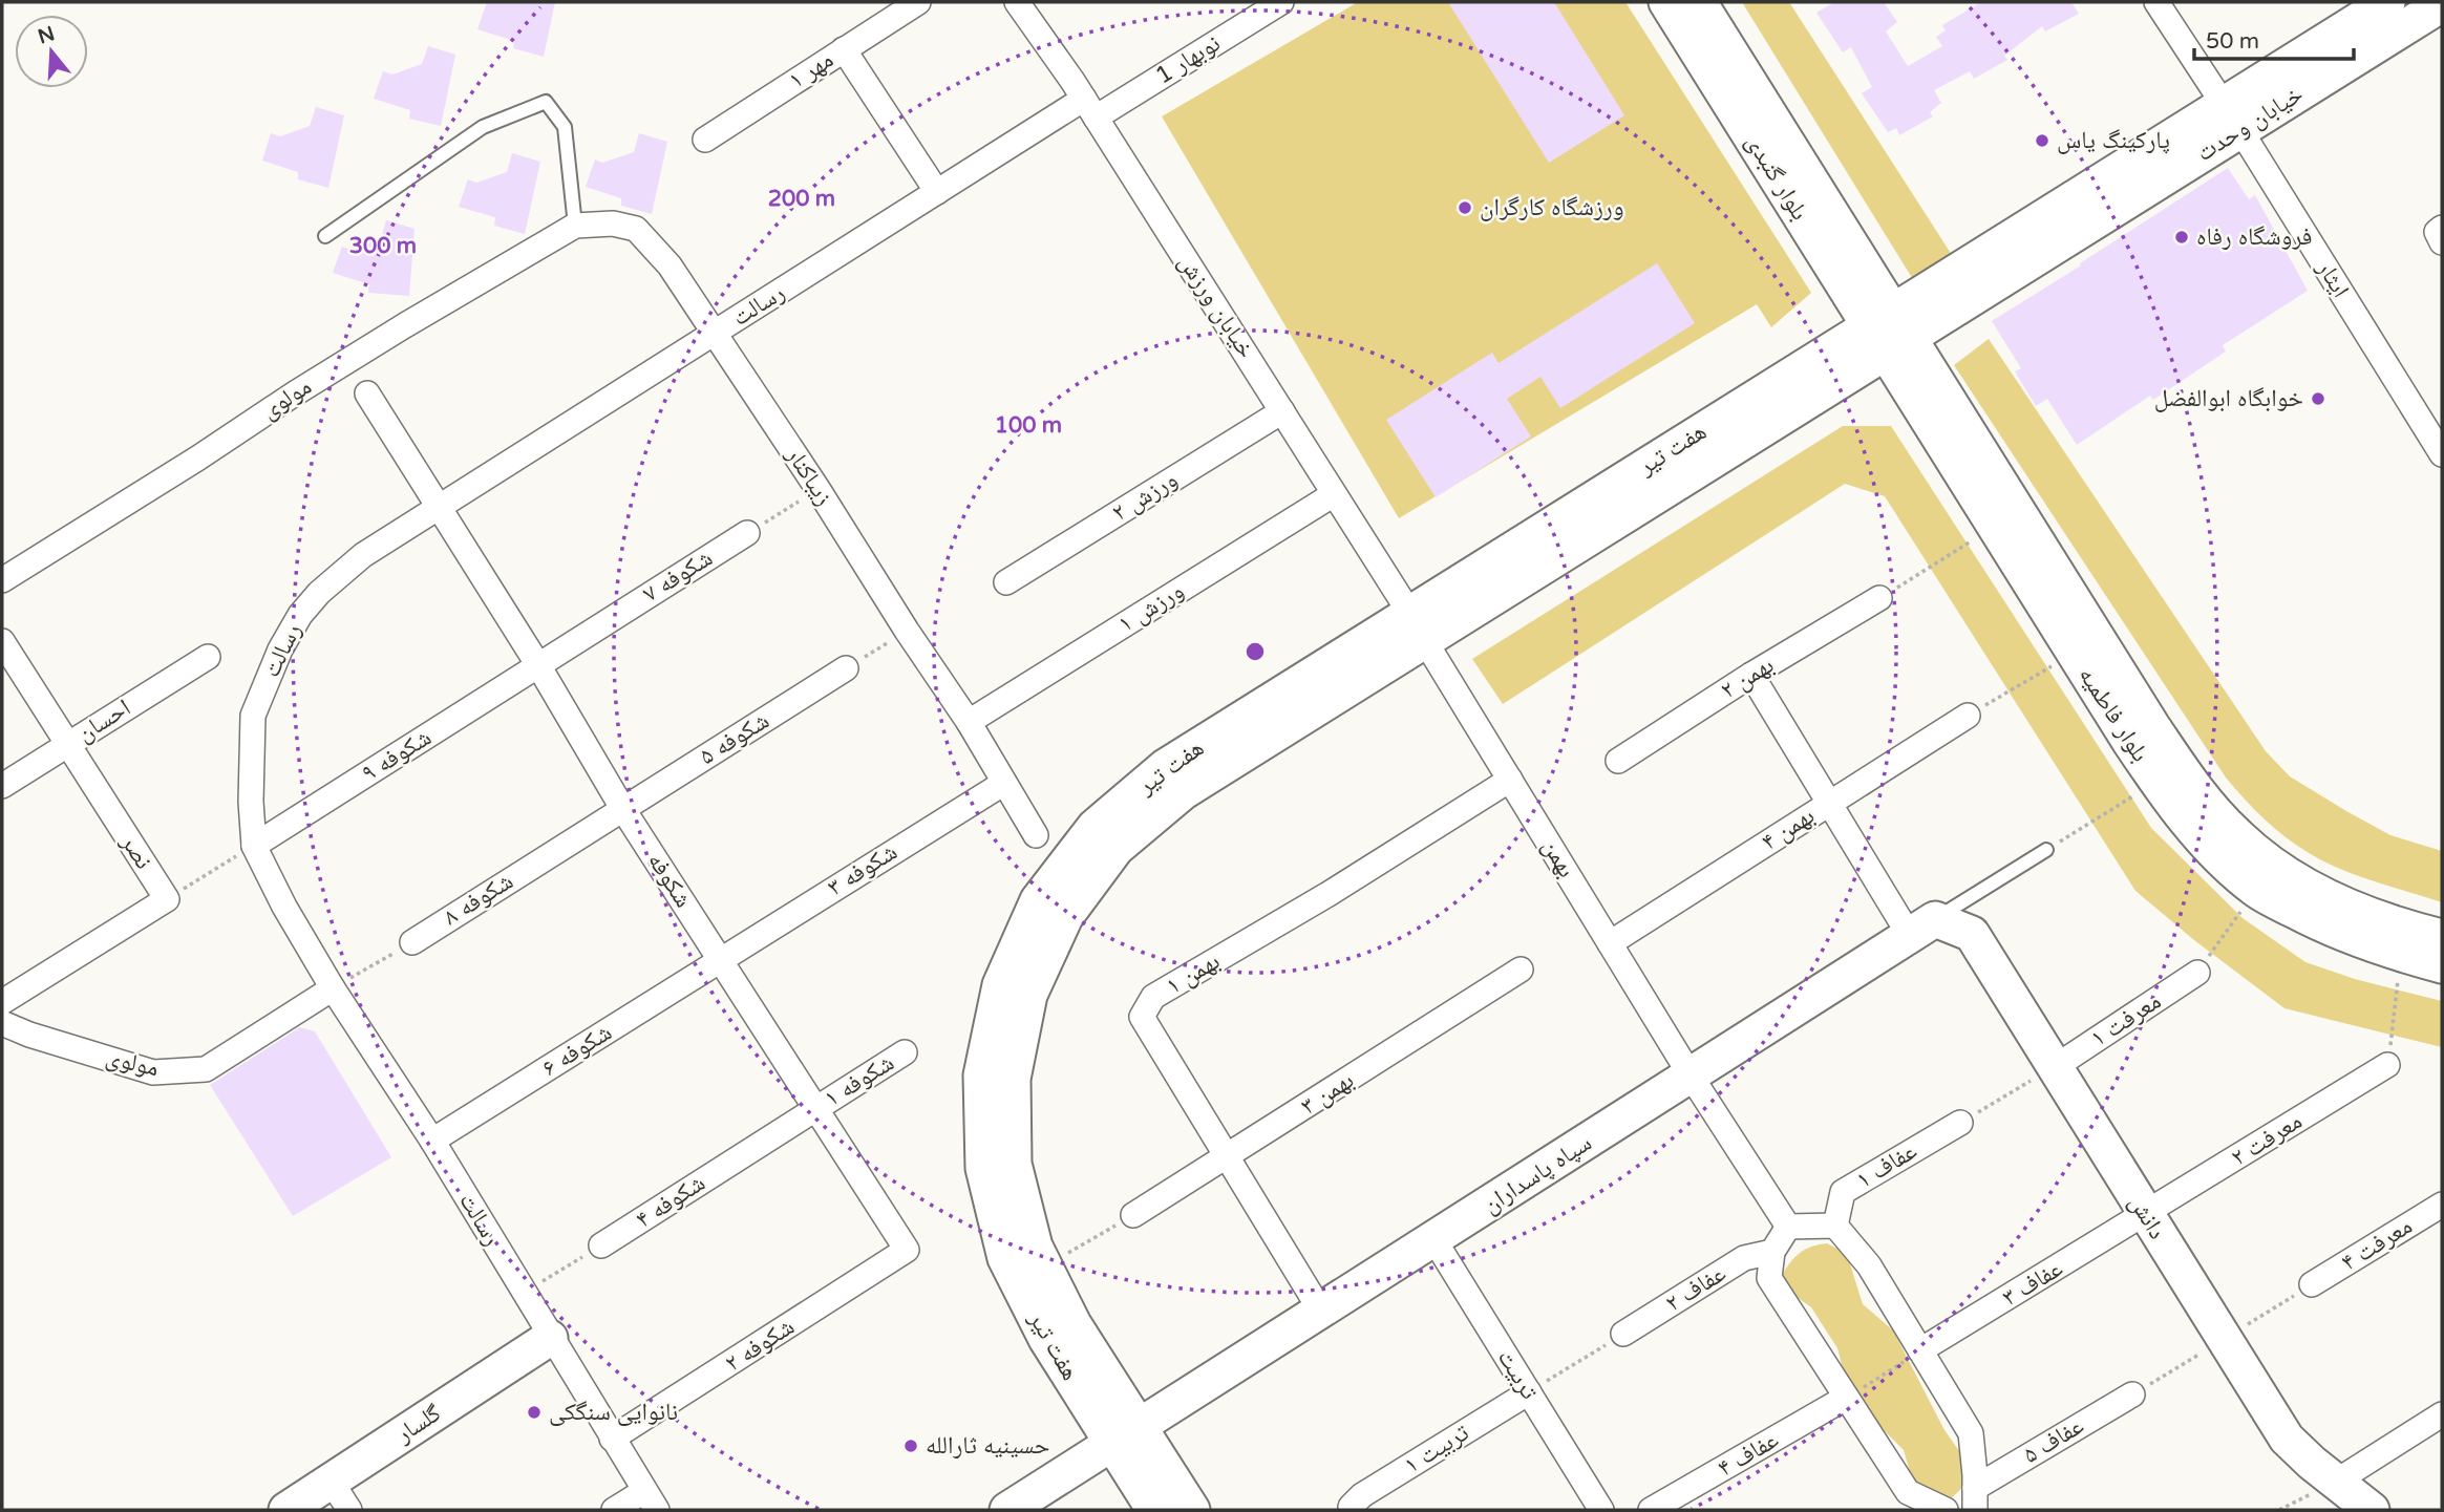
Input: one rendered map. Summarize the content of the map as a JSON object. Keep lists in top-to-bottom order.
{
  "streets": {
    "main road": [
      "خیابان وحدت",
      "بلوار گنبدی",
      "هفت تیر",
      "بلوار فاطمیه",
      "سپاه پاسداران",
      "دانش",
      "گلسار"
    ],
    "street": [
      "نوبهار 1",
      "مهر ۱",
      "ایثار",
      "رسالت",
      "خیابان ورزش",
      "مولوی",
      "زیباکنار",
      "ورزش ۲",
      "شکوفه ۷",
      "ورزش ۱",
      "بهمن ۲",
      "احسان",
      "شکوفه ۵",
      "شکوفه ۹",
      "بهمن ۴",
      "نصر",
      "بهمن",
      "شکوفه ۳",
      "شکوفه",
      "شکوفه ۸",
      "بهمن ۱",
      "معرفت ۱",
      "شکوفه ۶",
      "شکوفه ۱",
      "بهمن ۳",
      "معرفت ۲",
      "عفاف ۱",
      "شکوفه ۴",
      "معرفت ۴",
      "عفاف ۳",
      "عفاف ۲",
      "شکوفه ۲",
      "تربیت",
      "عفاف ۵",
      "تربیت ۱",
      "عفاف ۴"
    ]
  },
  "crossings": [
    ["نوبهار 1", "رسالت"],
    ["نوبهار 1", "خیابان ورزش"],
    ["خیابان وحدت", "بلوار گنبدی"],
    ["خیابان وحدت", "ایثار"],
    ["خیابان وحدت", "هفت تیر"],
    ["خیابان وحدت", "بلوار فاطمیه"],
    ["بلوار گنبدی", "هفت تیر"],
    ["بلوار گنبدی", "بلوار فاطمیه"],
    ["رسالت", "خیابان ورزش"],
    ["رسالت", "مولوی"],
    ["رسالت", "زیباکنار"],
    ["رسالت", "شکوفه ۹"],
    ["رسالت", "شکوفه"],
    ["رسالت", "شکوفه ۶"],
    ["رسالت", "شکوفه ۲"],
    ["رسالت", "گلسار"],
    ["خیابان ورزش", "هفت تیر"],
    ["خیابان ورزش", "ورزش ۲"],
    ["خیابان ورزش", "ورزش ۱"],
    ["خیابان ورزش", "بهمن"],
    ["مولوی", "زیباکنار"],
    ["هفت تیر", "بلوار فاطمیه"],
    ["هفت تیر", "بهمن"],
    ["هفت تیر", "سپاه پاسداران"],
    ["زیباکنار", "ورزش ۱"],
    ["زیباکنار", "شکوفه ۳"],
    ["شکوفه ۷", "شکوفه ۹"],
    ["شکوفه ۷", "شکوفه"],
    ["احسان", "نصر"],
    ["شکوفه ۵", "شکوفه"],
    ["شکوفه ۵", "شکوفه ۸"],
    ["شکوفه ۹", "شکوفه"],
    ["بهمن ۴", "بهمن"],
    ["بهمن", "بهمن ۱"],
    ["بهمن", "سپاه پاسداران"],
    ["شکوفه ۳", "شکوفه"],
    ["شکوفه ۳", "شکوفه ۶"],
    ["شکوفه", "شکوفه ۸"],
    ["شکوفه", "شکوفه ۶"],
    ["شکوفه", "شکوفه ۱"],
    ["شکوفه", "شکوفه ۴"],
    ["شکوفه", "شکوفه ۲"],
    ["بهمن ۱", "بهمن ۳"],
    ["بهمن ۱", "سپاه پاسداران"],
    ["معرفت ۱", "دانش"],
    ["شکوفه ۱", "شکوفه ۴"],
    ["معرفت ۲", "دانش"],
    ["معرفت ۲", "عفاف ۳"],
    ["سپاه پاسداران", "دانش"],
    ["سپاه پاسداران", "تربیت"],
    ["دانش", "عفاف ۳"],
    ["تربیت", "تربیت ۱"]
  ],
  "places": [
    "پارکینگ یاس",
    "ورزشگاه کارگران",
    "فروشگاه رفاه",
    "خوابگاه ابوالفضل",
    "نانوایی سنگکی",
    "حسینیه ثارالله"
  ],
  "scale_bar": "50 m",
  "north": "top",
  "rings": ["200 m", "300 m", "100 m"]
}
